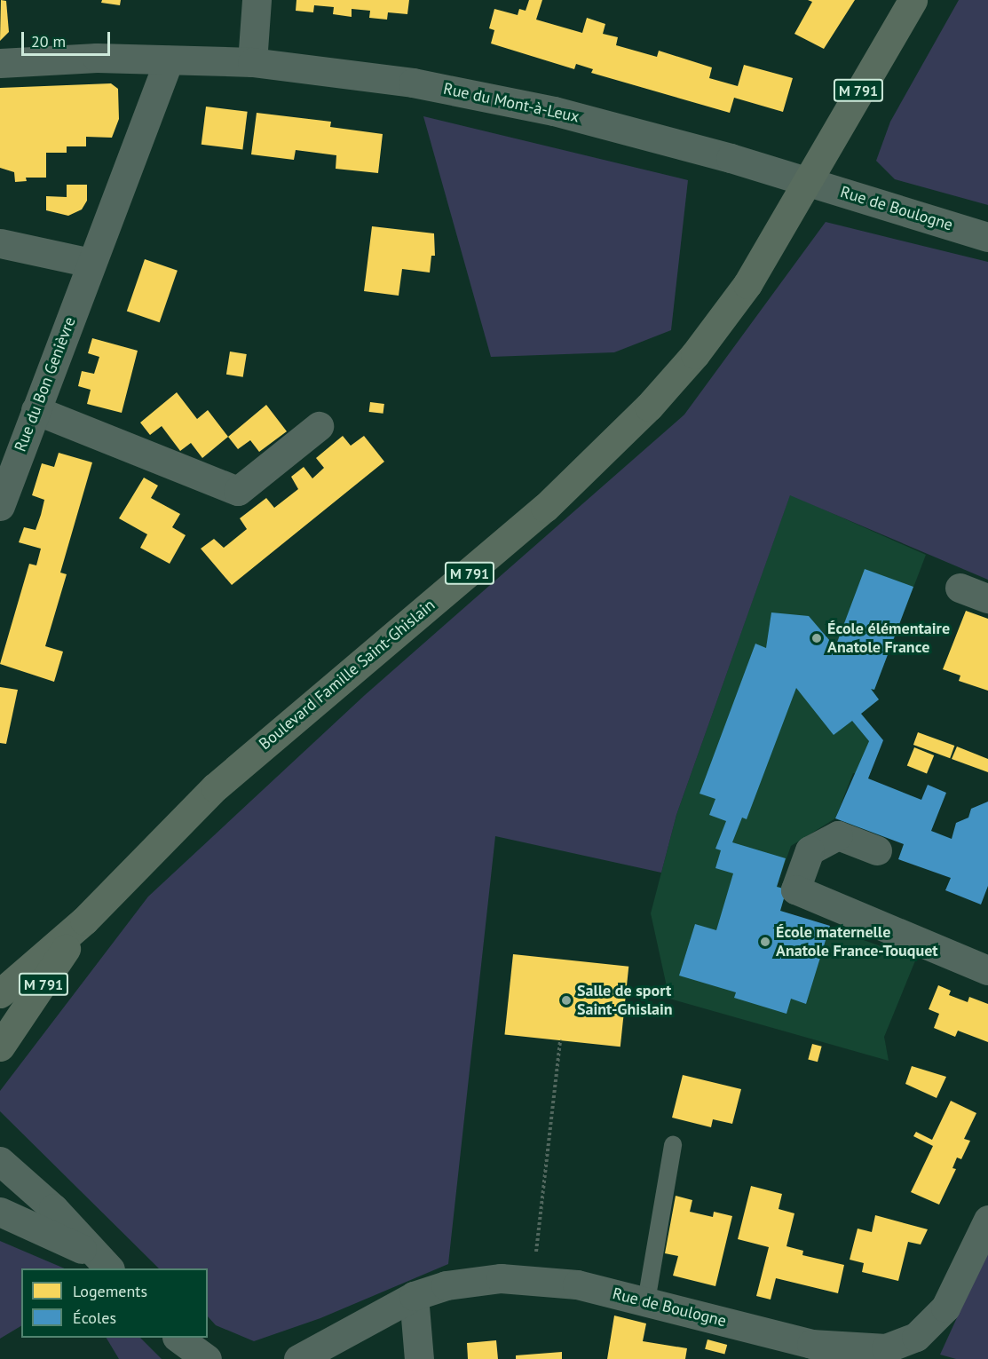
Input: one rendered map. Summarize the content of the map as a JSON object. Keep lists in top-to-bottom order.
{
  "streets": {
    "main road": ["M 791", "Boulevard Famille Saint-Ghislain"],
    "street": ["Rue du Mont-à-Leux", "Rue de Boulogne", "Rue du Bon Genièvre"]
  },
  "crossings": [
    ["M 791", "Rue du Mont-à-Leux"],
    ["M 791", "Rue de Boulogne"],
    ["M 791", "Boulevard Famille Saint-Ghislain"],
    ["Rue du Mont-à-Leux", "Rue de Boulogne"],
    ["Rue du Mont-à-Leux", "Rue du Bon Genièvre"],
    ["Rue du Mont-à-Leux", "Boulevard Famille Saint-Ghislain"],
    ["Rue de Boulogne", "Boulevard Famille Saint-Ghislain"]
  ],
  "places": ["École élémentaire Anatole France", "École maternelle Anatole France-Touquet", "Salle de sport Saint-Ghislain"],
  "legend": ["Logements", "Écoles"],
  "scale_bar": "20 m"
}
